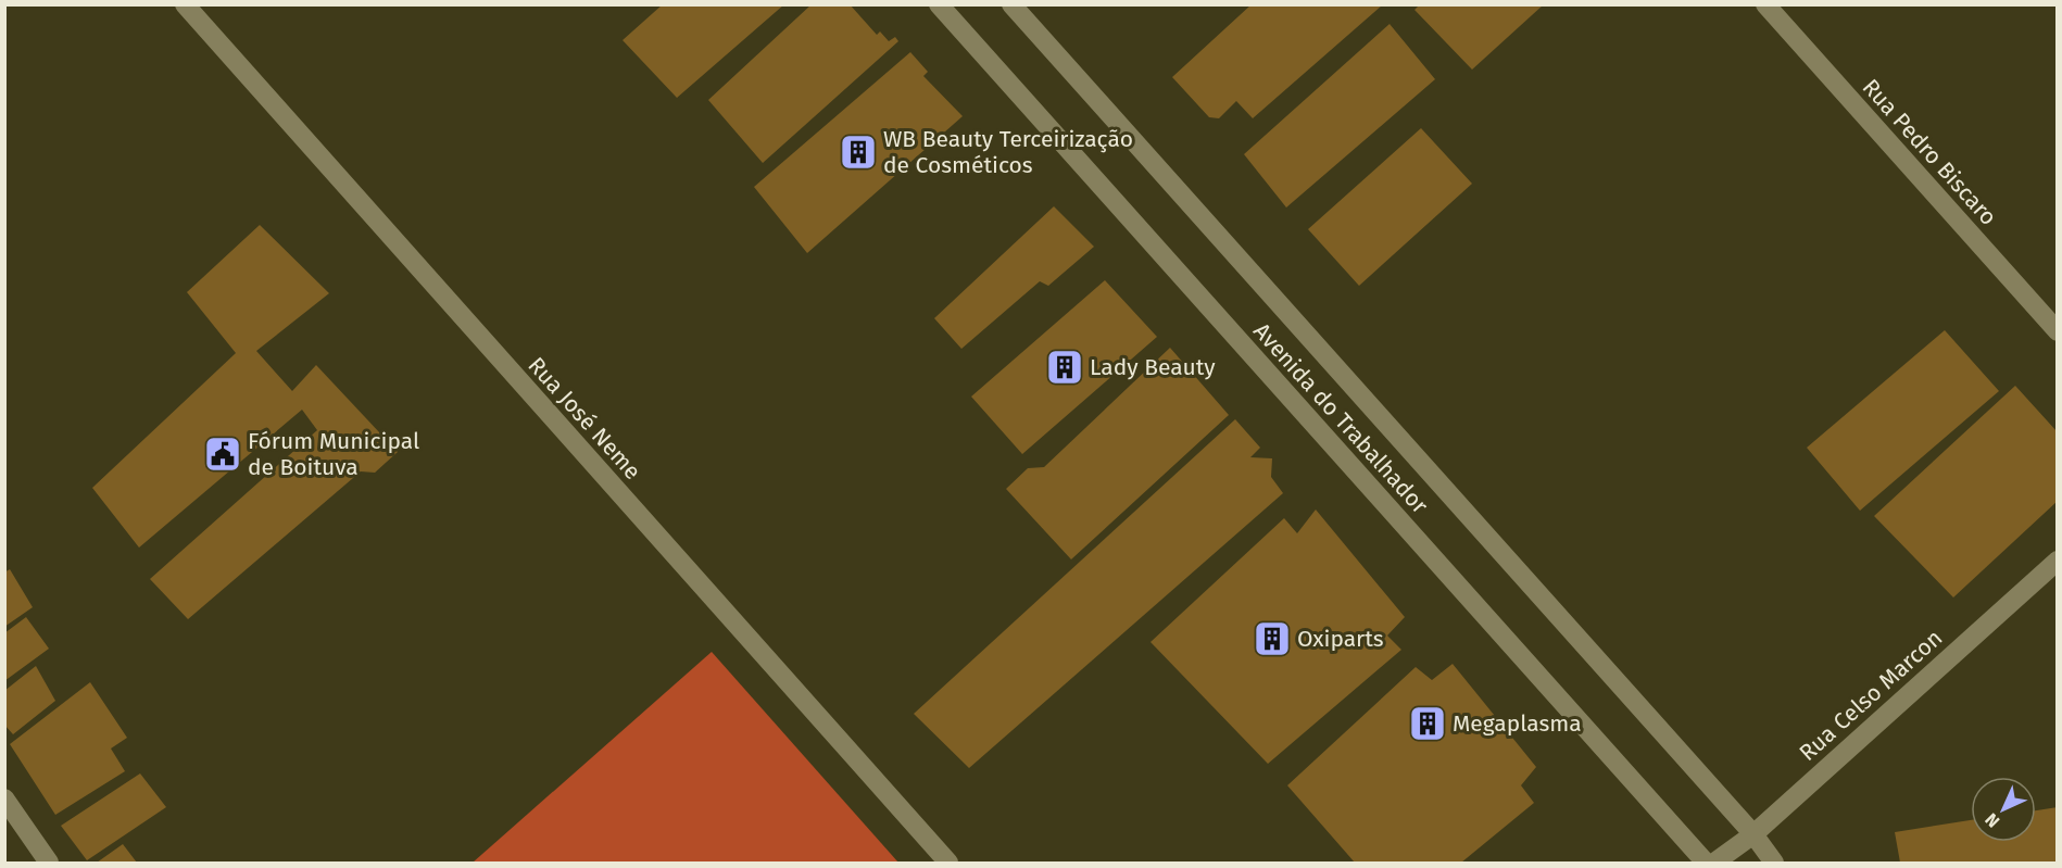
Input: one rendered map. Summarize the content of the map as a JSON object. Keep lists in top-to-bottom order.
{
  "streets": {
    "street": [
      "Rua Pedro Biscaro",
      "Rua José Neme",
      "Avenida do Trabalhador",
      "Rua Celso Marcon"
    ]
  },
  "places": {
    "building": [
      "WB Beauty Terceirização de Cosméticos",
      "Lady Beauty",
      "Oxiparts",
      "Megaplasma"
    ],
    "public building": ["Fórum Municipal de Boituva"]
  },
  "north": "bottom left"
}
